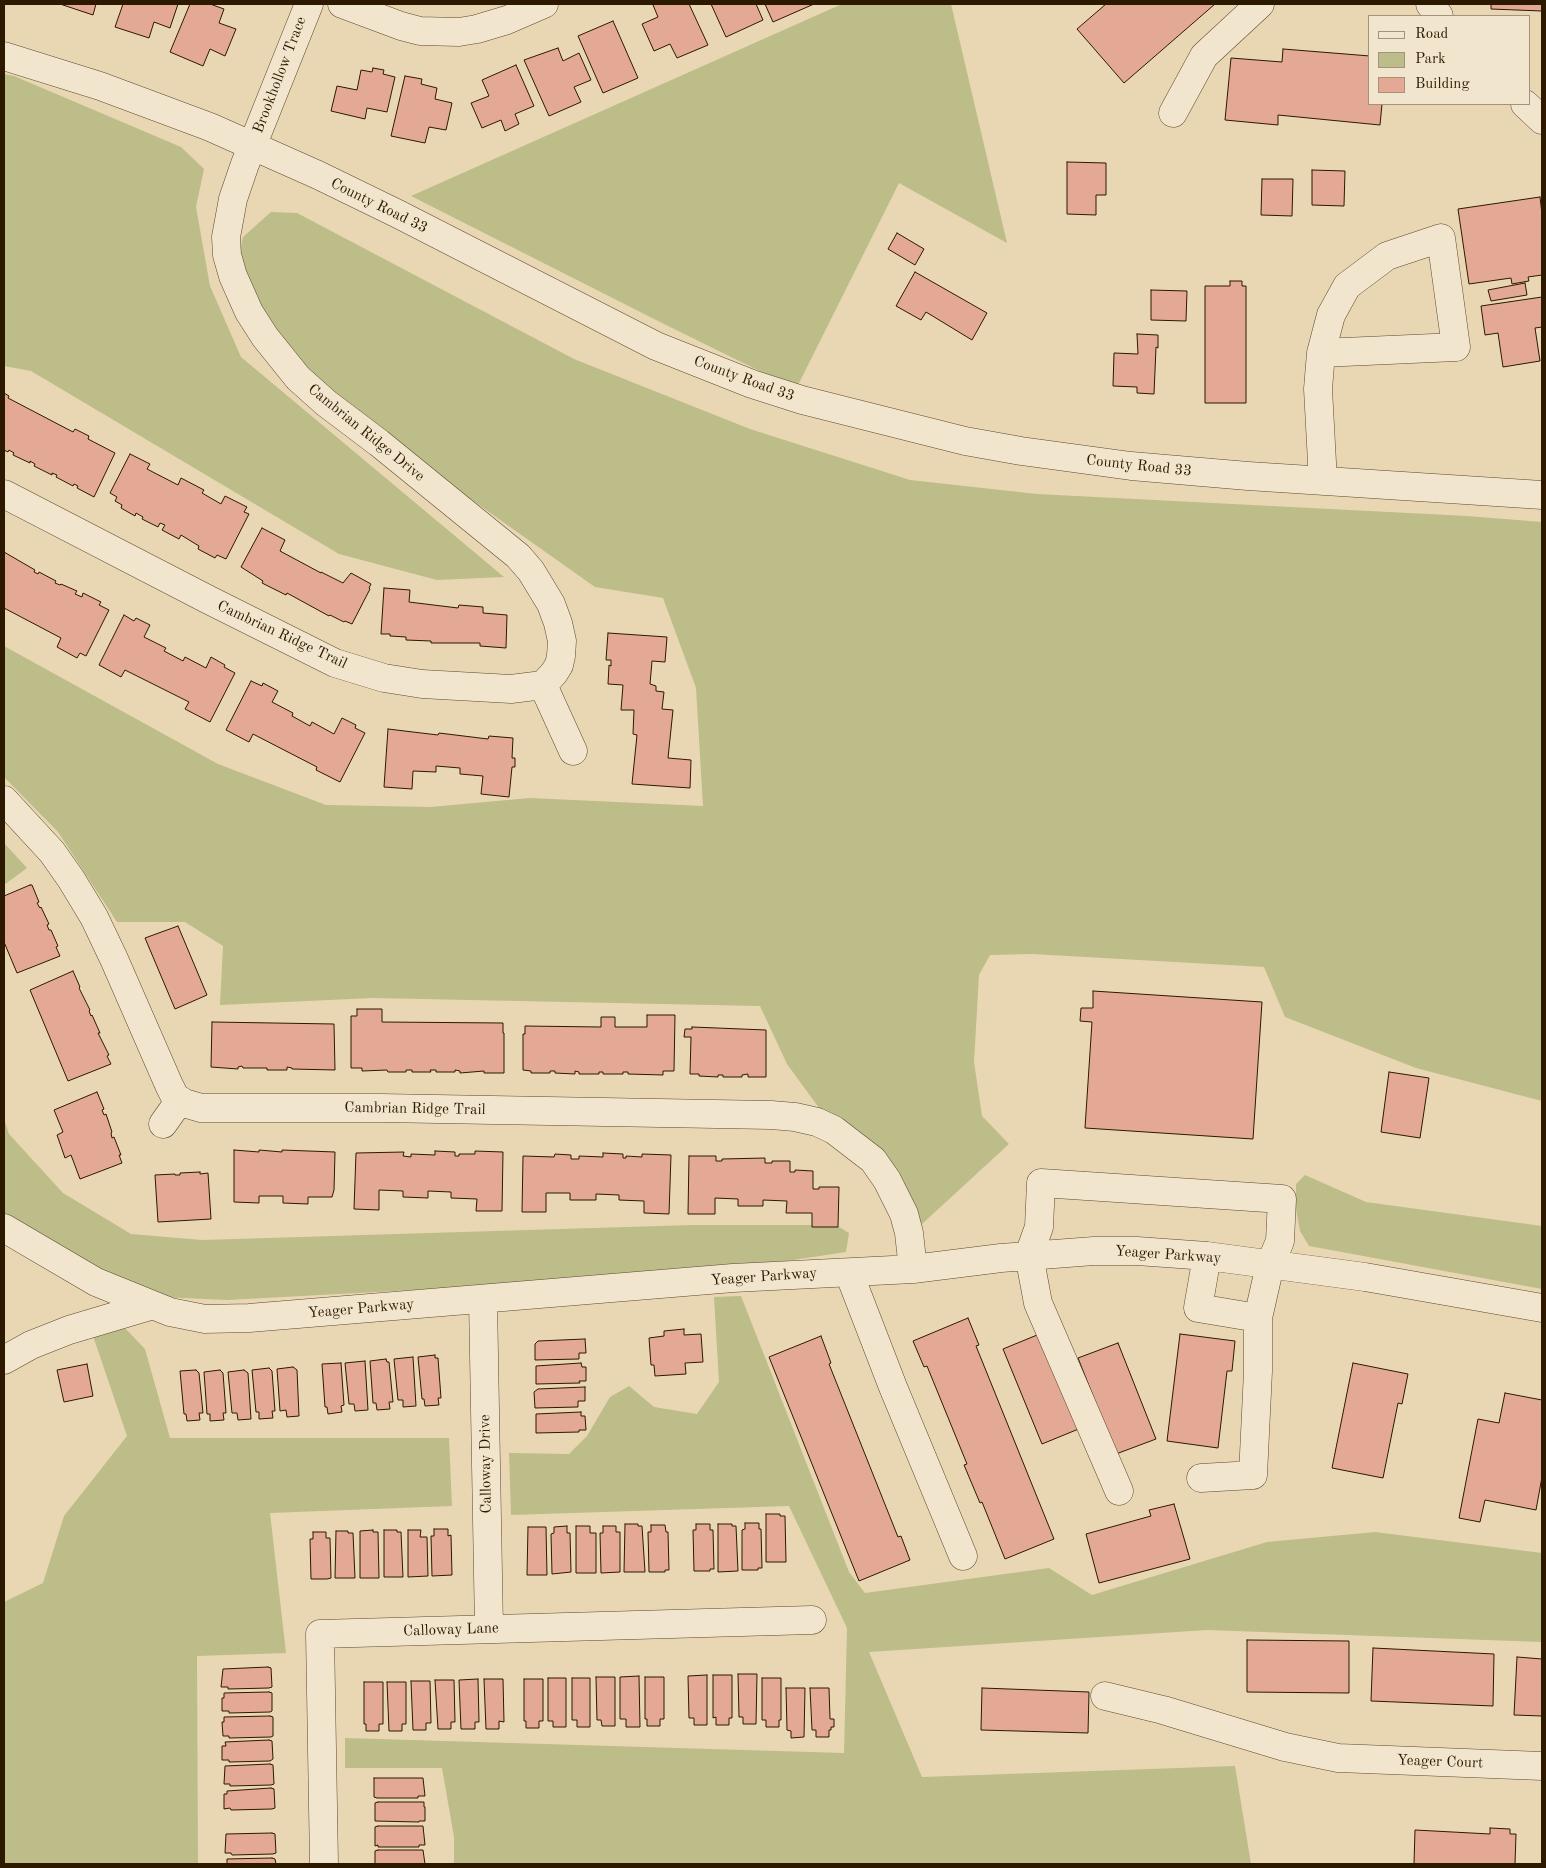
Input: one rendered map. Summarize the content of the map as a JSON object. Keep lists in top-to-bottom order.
{
  "streets": {
    "street": [
      "Brookhollow Trace",
      "County Road 33",
      "Cambrian Ridge Drive",
      "Cambrian Ridge Trail",
      "Yeager Parkway",
      "Calloway Drive",
      "Calloway Lane",
      "Yeager Court"
    ]
  },
  "crossings": [
    ["Brookhollow Trace", "County Road 33"],
    ["Brookhollow Trace", "Cambrian Ridge Drive"],
    ["County Road 33", "Cambrian Ridge Drive"],
    ["Cambrian Ridge Drive", "Cambrian Ridge Trail"],
    ["Cambrian Ridge Trail", "Yeager Parkway"],
    ["Yeager Parkway", "Calloway Drive"],
    ["Calloway Drive", "Calloway Lane"]
  ],
  "legend": ["Road", "Park", "Building"]
}
